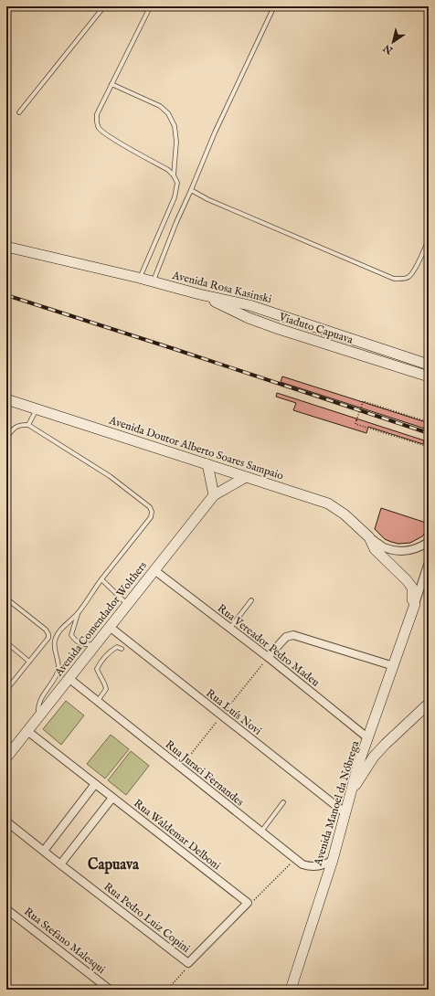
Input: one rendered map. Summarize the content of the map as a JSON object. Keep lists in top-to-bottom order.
{
  "streets": {
    "main road": [
      "Avenida Rosa Kasinski",
      "Viaduto Capuava",
      "Avenida Doutor Alberto Soares Sampaio",
      "Avenida Comendador Wolthers",
      "Avenida Manoel da Nóbrega"
    ],
    "street": [
      "Rua Vereador Pedro Madeu",
      "Rua Luís Novi",
      "Rua Juraci Fernandes",
      "Rua Waldemar Delboni",
      "Rua Pedro Luiz Copini",
      "Rua Stefano Malesqui"
    ]
  },
  "crossings": [
    ["Avenida Rosa Kasinski", "Viaduto Capuava"],
    ["Avenida Doutor Alberto Soares Sampaio", "Avenida Comendador Wolthers"],
    ["Avenida Doutor Alberto Soares Sampaio", "Avenida Manoel da Nóbrega"],
    ["Avenida Comendador Wolthers", "Rua Vereador Pedro Madeu"],
    ["Avenida Comendador Wolthers", "Rua Luís Novi"],
    ["Avenida Comendador Wolthers", "Rua Juraci Fernandes"],
    ["Avenida Comendador Wolthers", "Rua Waldemar Delboni"],
    ["Rua Vereador Pedro Madeu", "Avenida Manoel da Nóbrega"],
    ["Rua Luís Novi", "Avenida Manoel da Nóbrega"],
    ["Rua Juraci Fernandes", "Avenida Manoel da Nóbrega"]
  ],
  "districts": ["Capuava"],
  "north": "bottom left"
}
